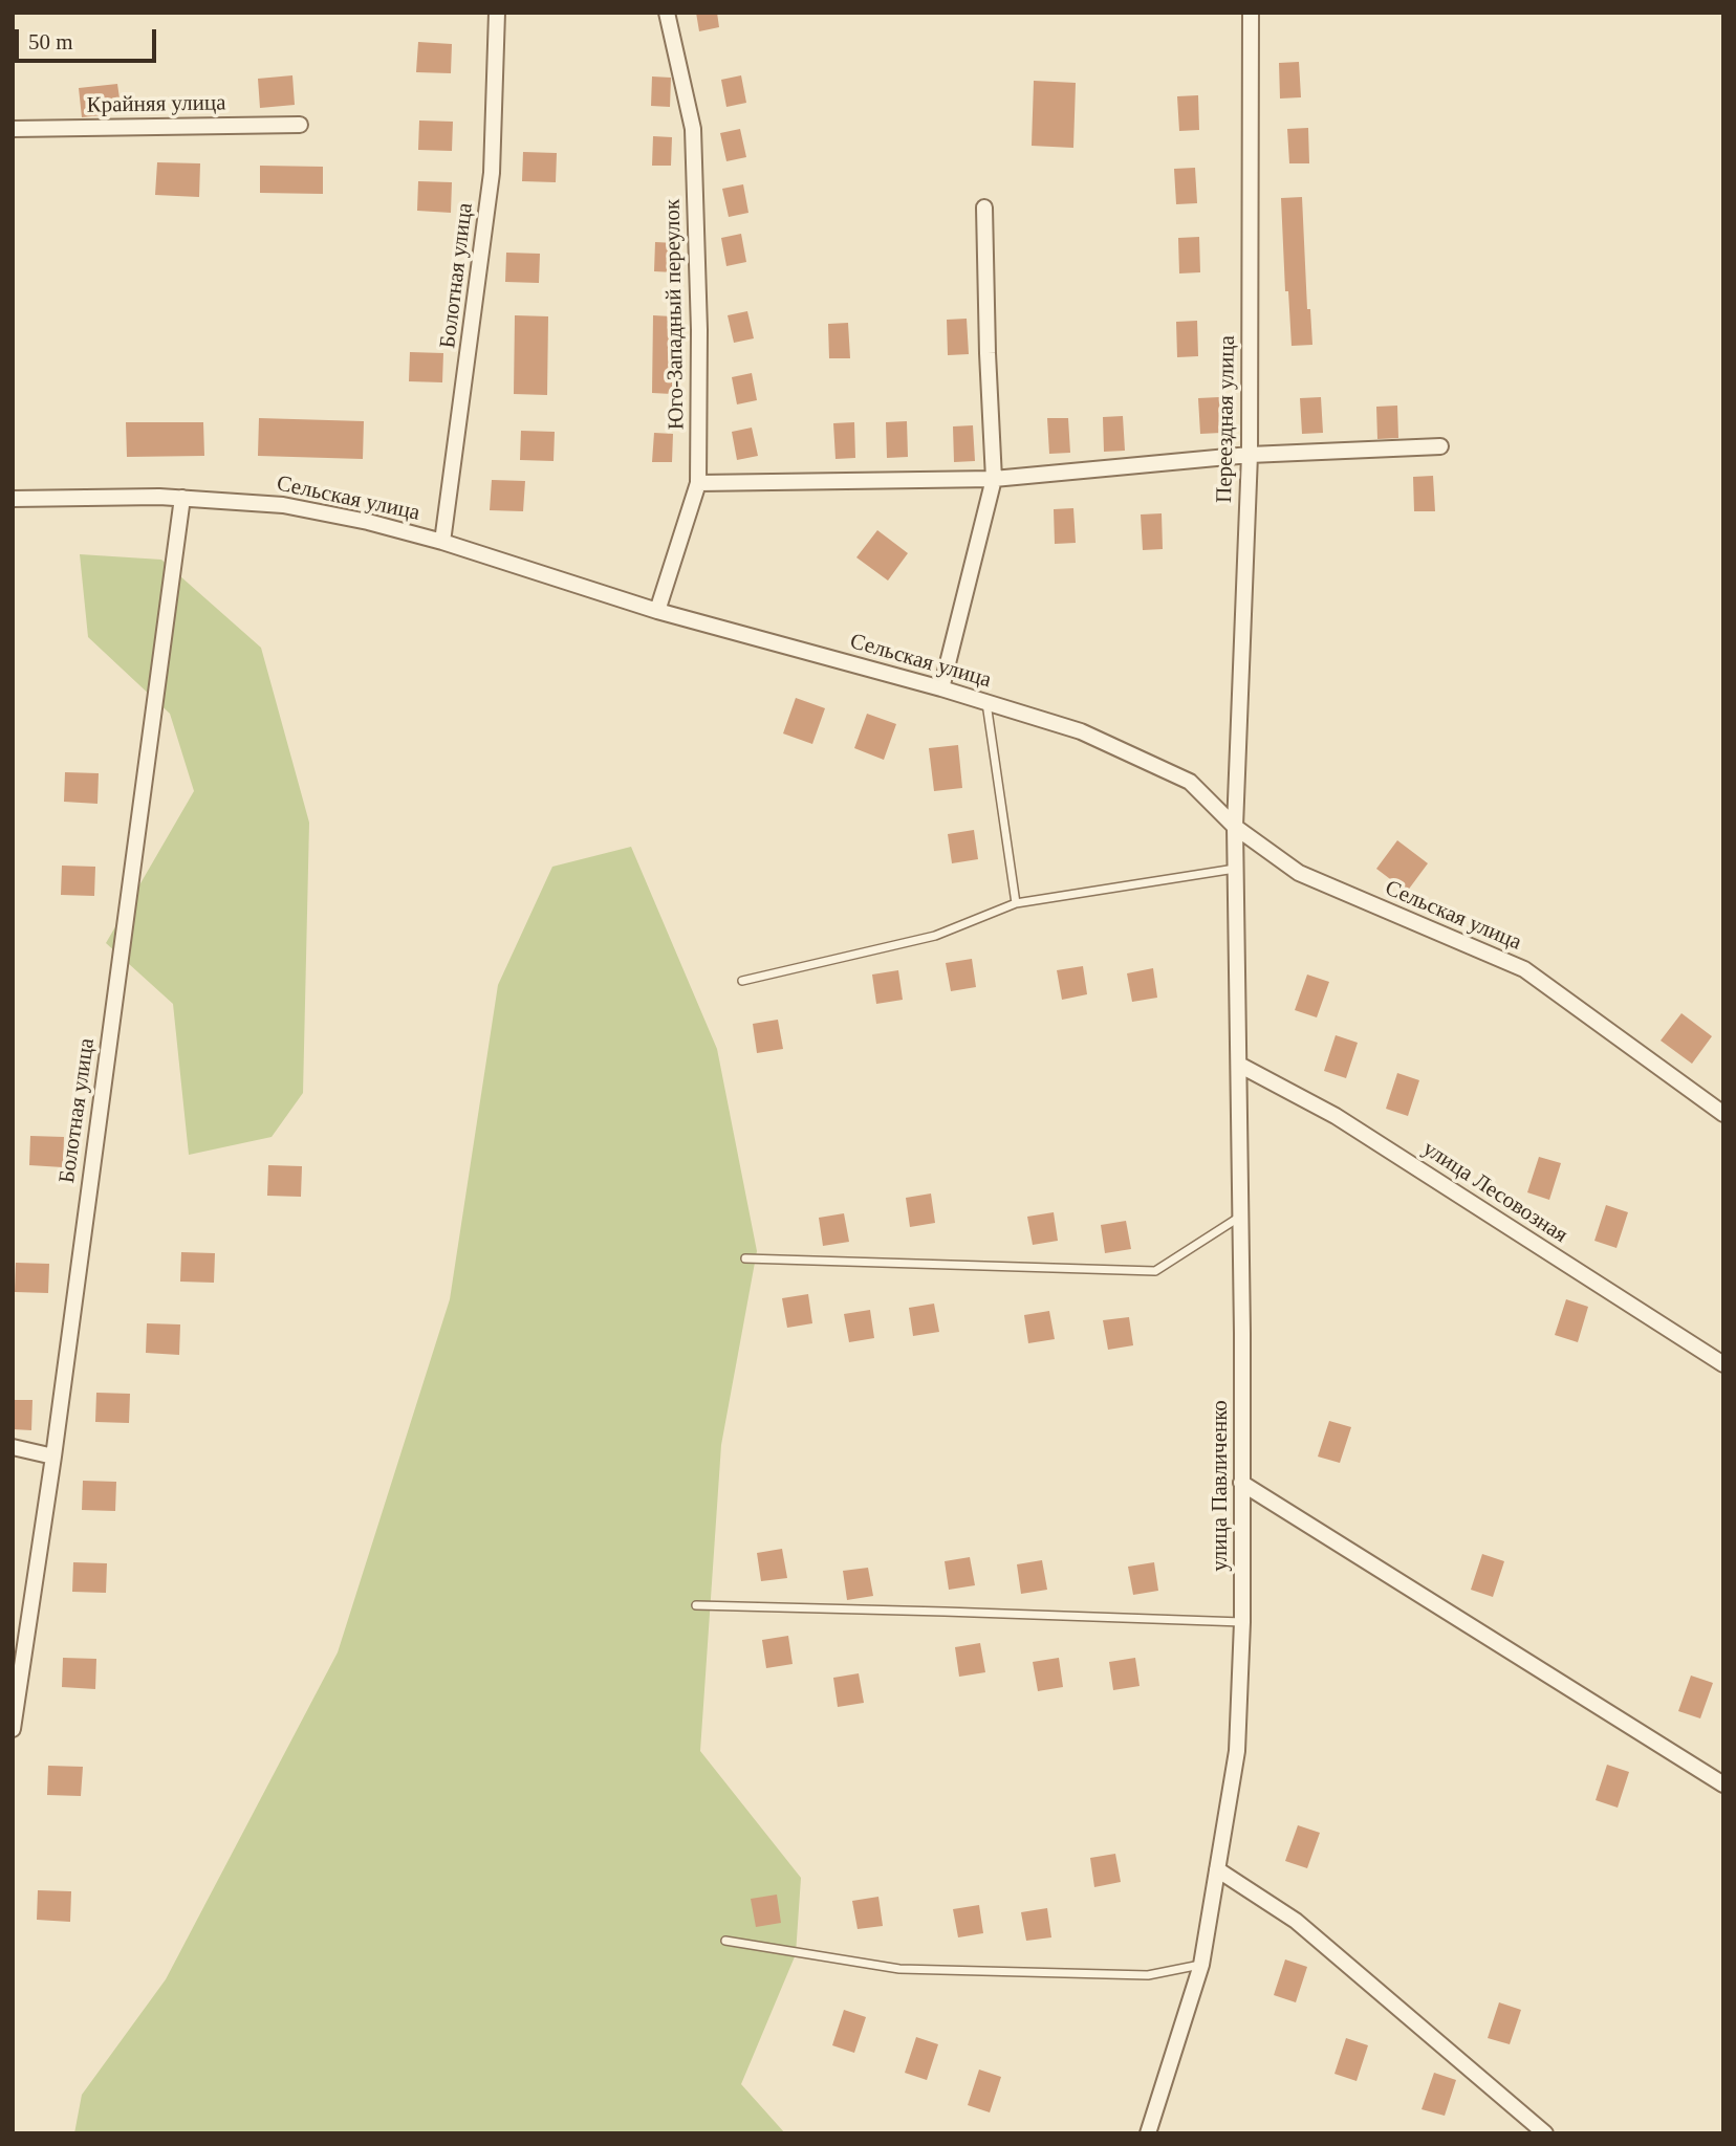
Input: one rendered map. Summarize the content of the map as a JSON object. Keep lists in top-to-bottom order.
{
  "streets": {
    "street": [
      "Крайняя улица",
      "Болотная улица",
      "Юго-Западный переулок",
      "Переездная улица",
      "Сельская улица",
      "улица Лесовозная",
      "улица Павличенко"
    ]
  },
  "crossings": [
    ["Болотная улица", "Сельская улица"],
    ["Юго-Западный переулок", "Сельская улица"],
    ["Переездная улица", "Сельская улица"],
    ["Переездная улица", "улица Павличенко"],
    ["Сельская улица", "улица Павличенко"],
    ["улица Лесовозная", "улица Павличенко"]
  ],
  "scale_bar": "50 m"
}
